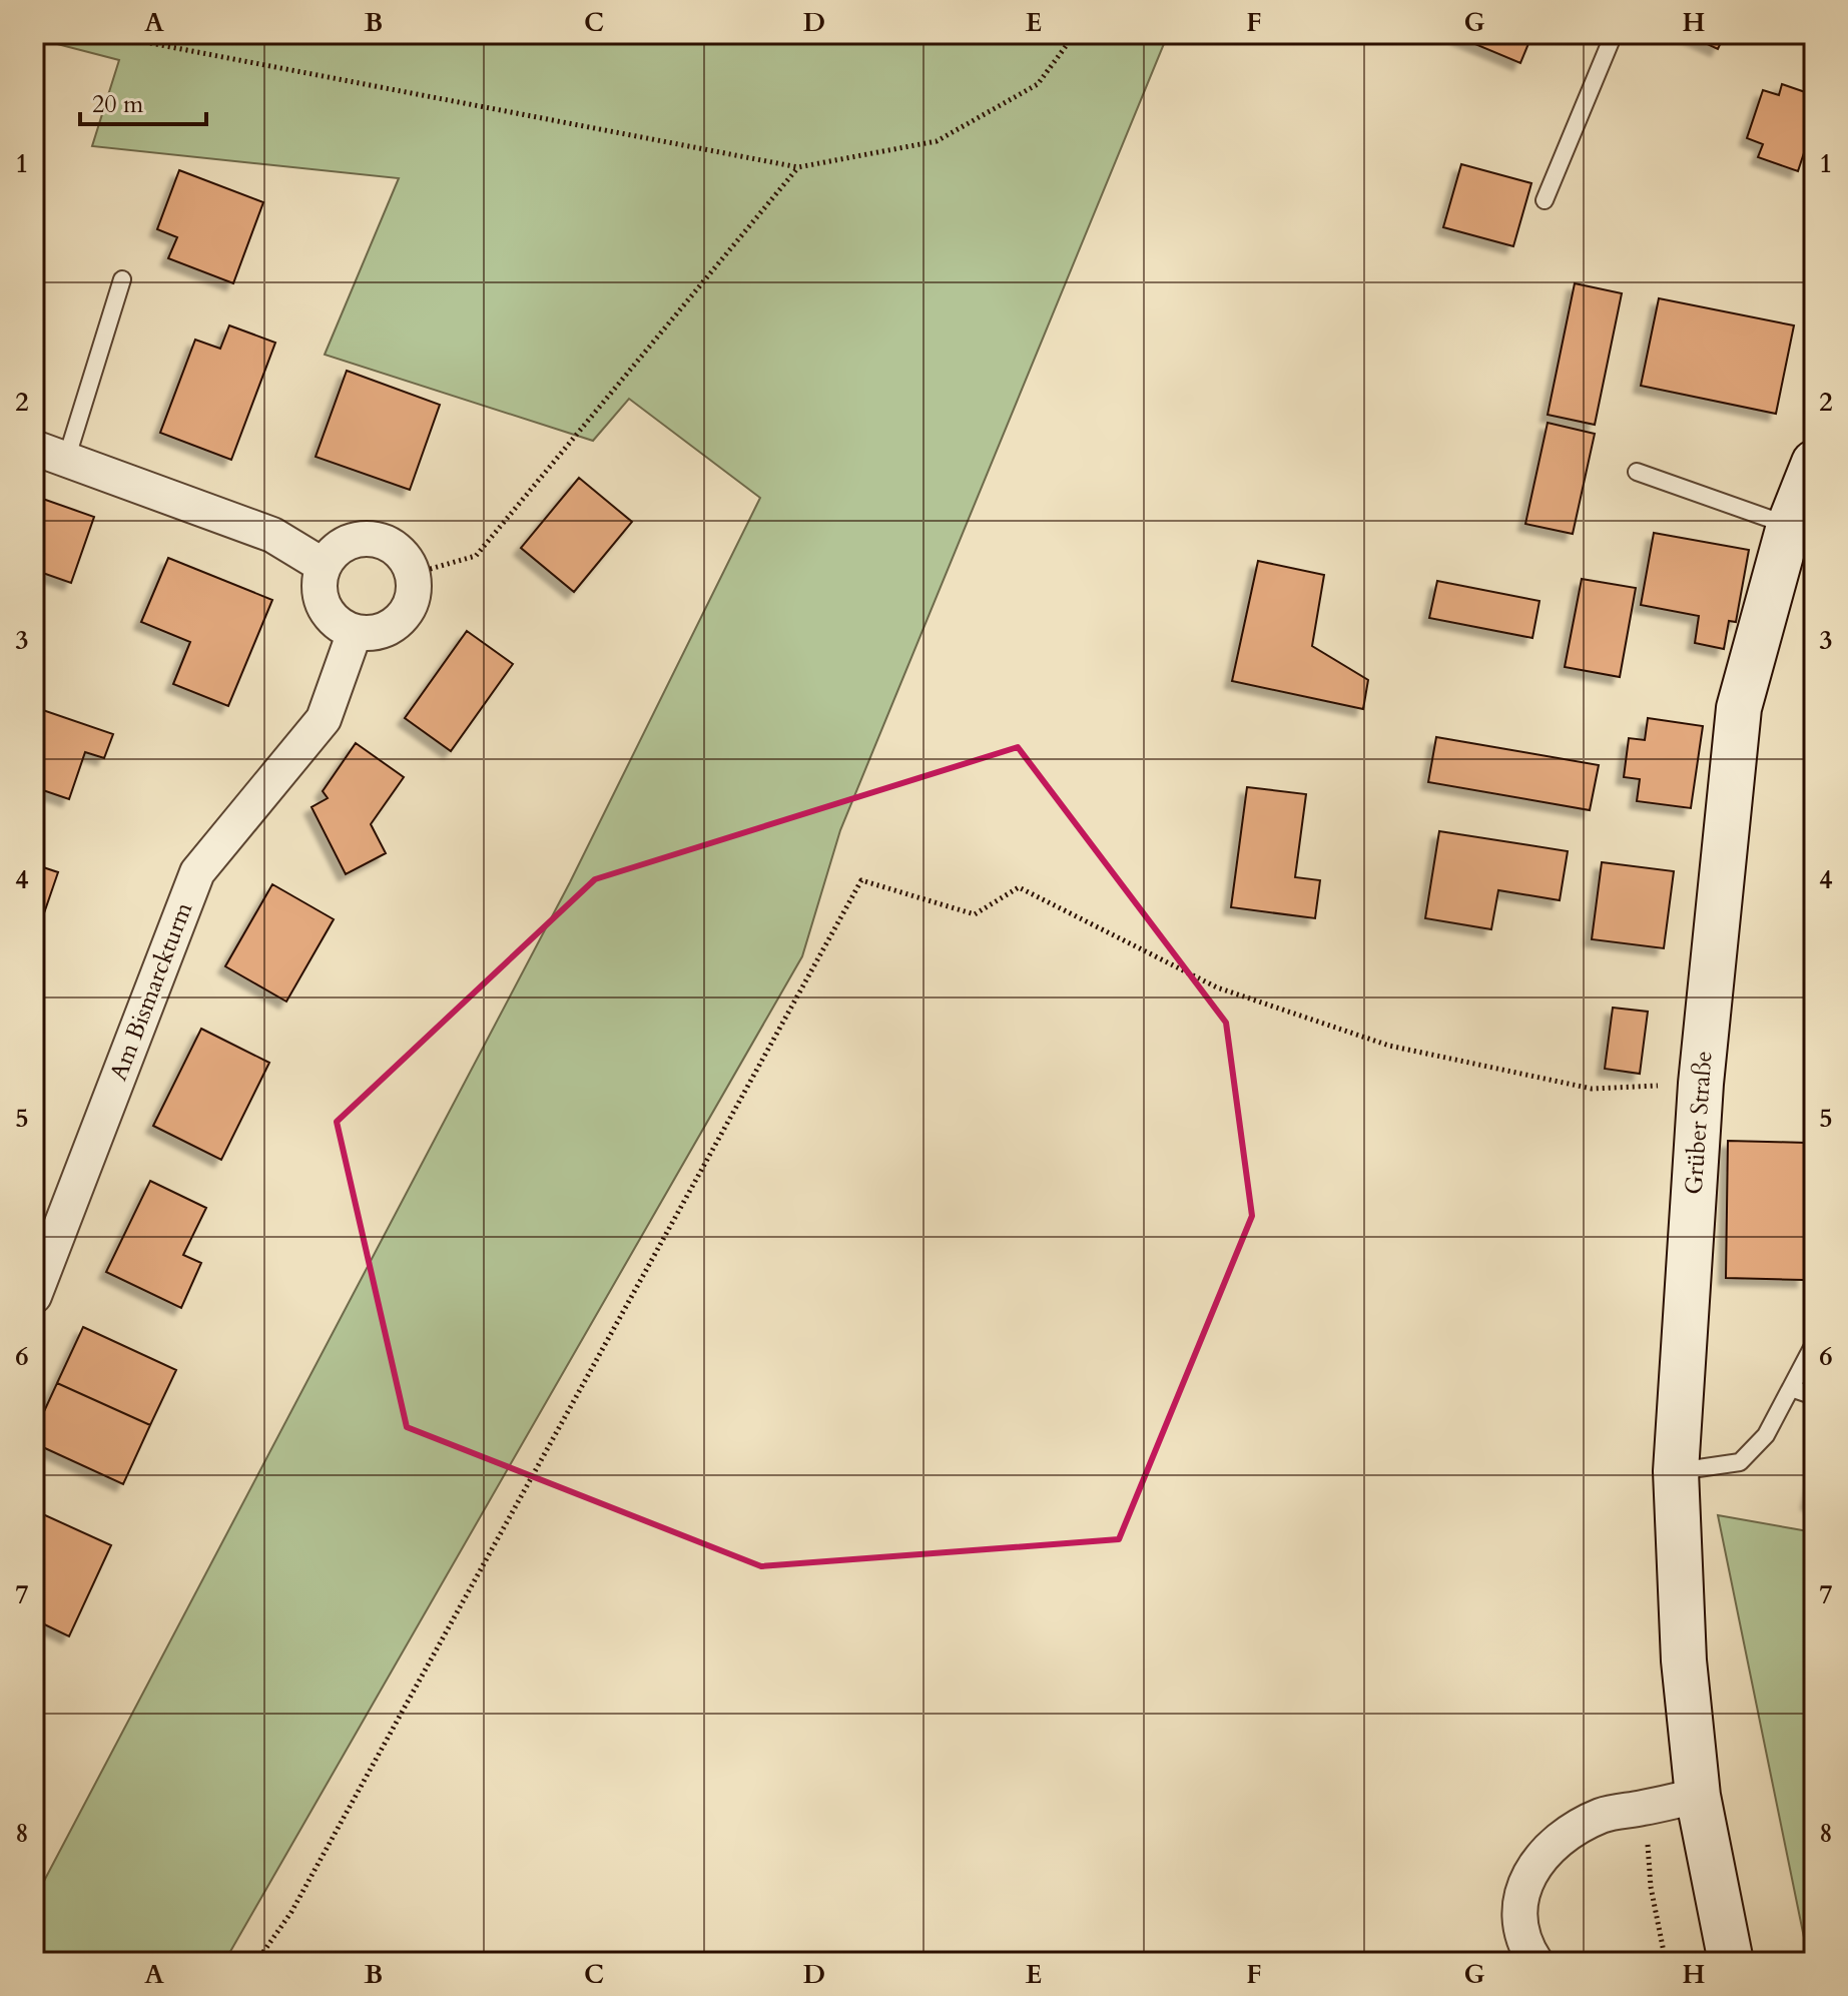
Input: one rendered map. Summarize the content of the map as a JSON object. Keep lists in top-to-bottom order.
{
  "streets": {
    "street": ["Am Bismarckturm", "Grüber Straße"]
  },
  "scale_bar": "20 m",
  "grid": {
    "columns": [
      "A",
      "B",
      "C",
      "D",
      "E",
      "F",
      "G",
      "H"
    ],
    "rows": [
      "1",
      "2",
      "3",
      "4",
      "5",
      "6",
      "7",
      "8"
    ]
  }
}
